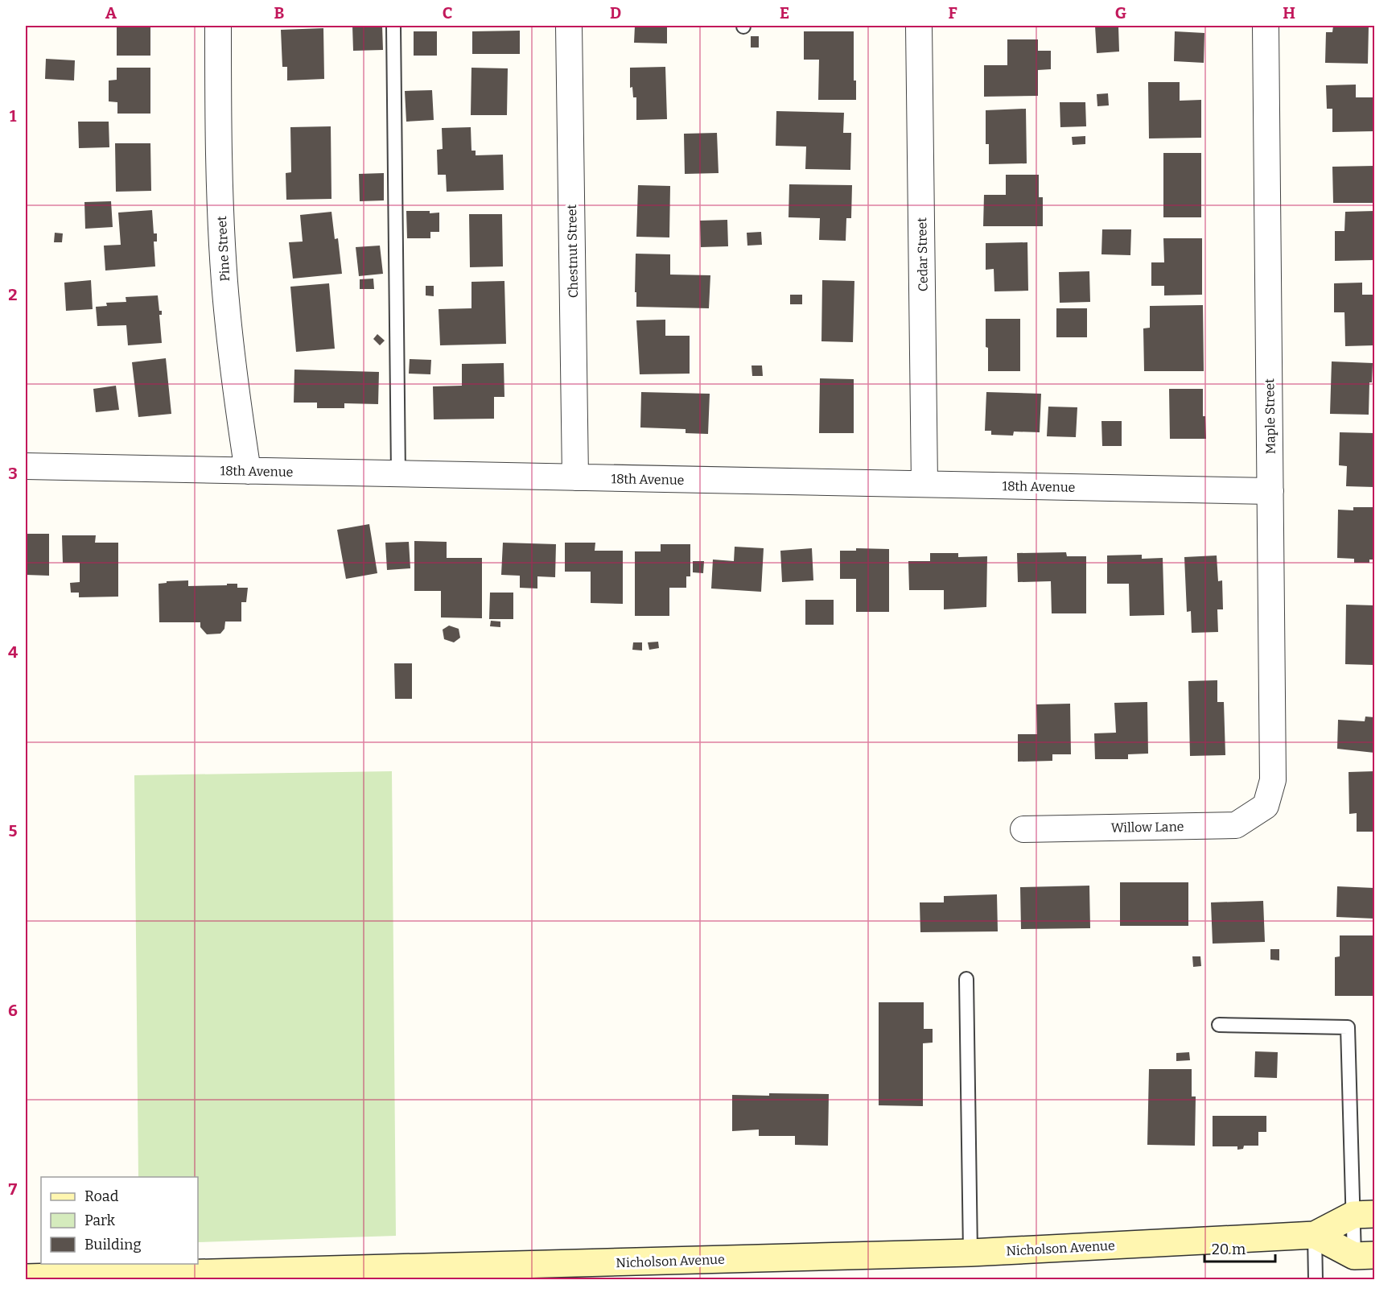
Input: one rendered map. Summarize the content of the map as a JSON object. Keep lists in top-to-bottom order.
{
  "streets": {
    "main road": ["Nicholson Avenue"],
    "street": [
      "Pine Street",
      "Chestnut Street",
      "Cedar Street",
      "Maple Street",
      "18th Avenue",
      "Willow Lane"
    ]
  },
  "crossings": [
    ["Pine Street", "18th Avenue"],
    ["Chestnut Street", "18th Avenue"],
    ["Cedar Street", "18th Avenue"],
    ["Maple Street", "18th Avenue"],
    ["Maple Street", "Willow Lane"]
  ],
  "legend": ["Road", "Park", "Building"],
  "scale_bar": "20 m",
  "grid": {
    "columns": [
      "A",
      "B",
      "C",
      "D",
      "E",
      "F",
      "G",
      "H"
    ],
    "rows": [
      "1",
      "2",
      "3",
      "4",
      "5",
      "6",
      "7"
    ]
  }
}
